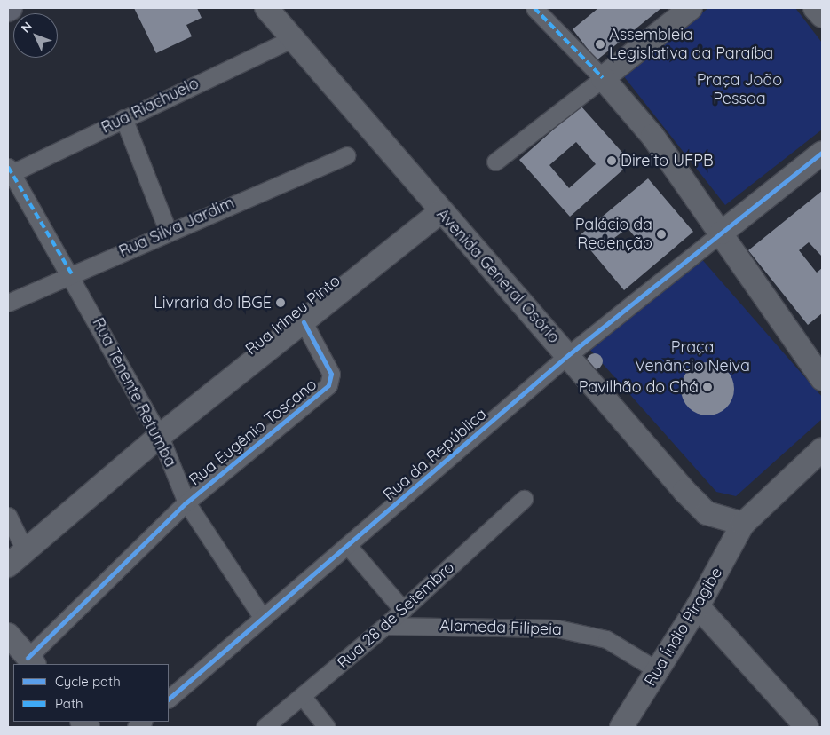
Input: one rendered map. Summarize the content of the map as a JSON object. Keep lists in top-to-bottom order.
{
  "streets": {
    "main road": ["Avenida General Osório", "Rua Irineu Pinto", "Rua Índio Piragibe"],
    "street": [
      "Rua Riachuelo",
      "Rua Silva Jardim",
      "Rua Tenente Retumba",
      "Rua Eugênio Toscano",
      "Rua da República",
      "Rua 28 de Setembro",
      "Alameda Filipeia"
    ]
  },
  "crossings": [
    ["Rua Riachuelo", "Avenida General Osório"],
    ["Rua Riachuelo", "Rua Tenente Retumba"],
    ["Rua Silva Jardim", "Rua Tenente Retumba"],
    ["Avenida General Osório", "Rua Irineu Pinto"],
    ["Avenida General Osório", "Rua da República"],
    ["Avenida General Osório", "Rua Índio Piragibe"],
    ["Rua Irineu Pinto", "Rua Tenente Retumba"],
    ["Rua Irineu Pinto", "Rua Eugênio Toscano"],
    ["Rua Tenente Retumba", "Rua Eugênio Toscano"],
    ["Rua Tenente Retumba", "Rua da República"],
    ["Rua 28 de Setembro", "Alameda Filipeia"],
    ["Rua Índio Piragibe", "Alameda Filipeia"]
  ],
  "parks": ["Praça João Pessoa", "Praça Venâncio Neiva"],
  "places": [
    "Assembleia Legislativa da Paraíba",
    "Direito UFPB",
    "Palácio da Redenção",
    "Livraria do IBGE",
    "Pavilhão do Chá"
  ],
  "legend": ["Cycle path", "Path"],
  "north": "top left"
}
